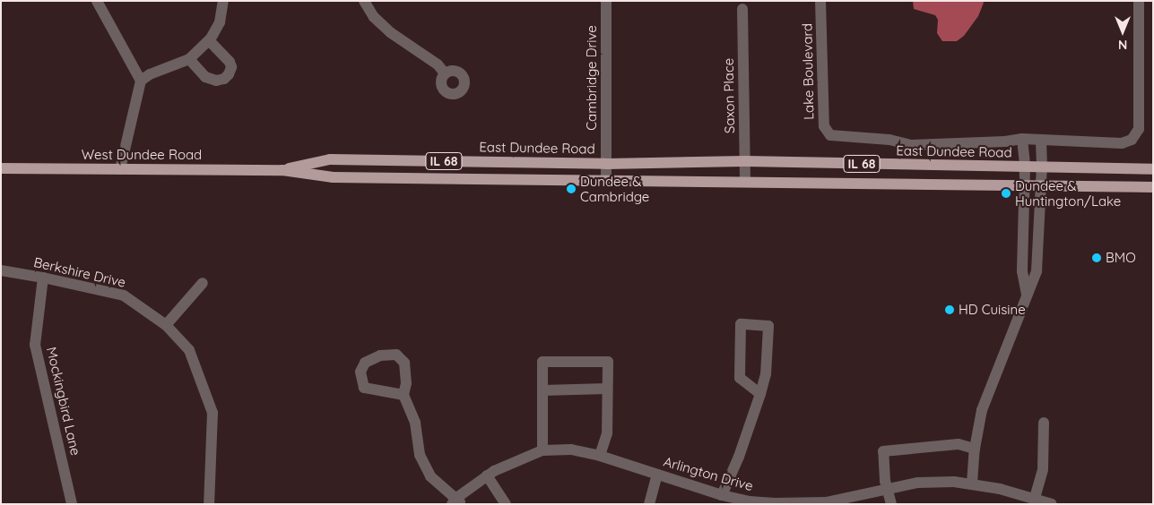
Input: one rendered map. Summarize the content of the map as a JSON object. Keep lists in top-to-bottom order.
{
  "streets": {
    "main road": ["East Dundee Road", "West Dundee Road", "IL 68"],
    "street": [
      "Lake Boulevard",
      "Cambridge Drive",
      "Saxon Place",
      "Berkshire Drive",
      "Mockingbird Lane",
      "Arlington Drive"
    ]
  },
  "crossings": [
    ["Cambridge Drive", "East Dundee Road"],
    ["Cambridge Drive", "IL 68"],
    ["Saxon Place", "East Dundee Road"],
    ["Saxon Place", "IL 68"],
    ["East Dundee Road", "West Dundee Road"],
    ["East Dundee Road", "IL 68"],
    ["West Dundee Road", "IL 68"],
    ["Berkshire Drive", "Mockingbird Lane"]
  ],
  "places": [
    "Dundee & Cambridge",
    "Dundee & Huntington/Lake",
    "BMO",
    "HD Cuisine"
  ],
  "north": "bottom"
}
